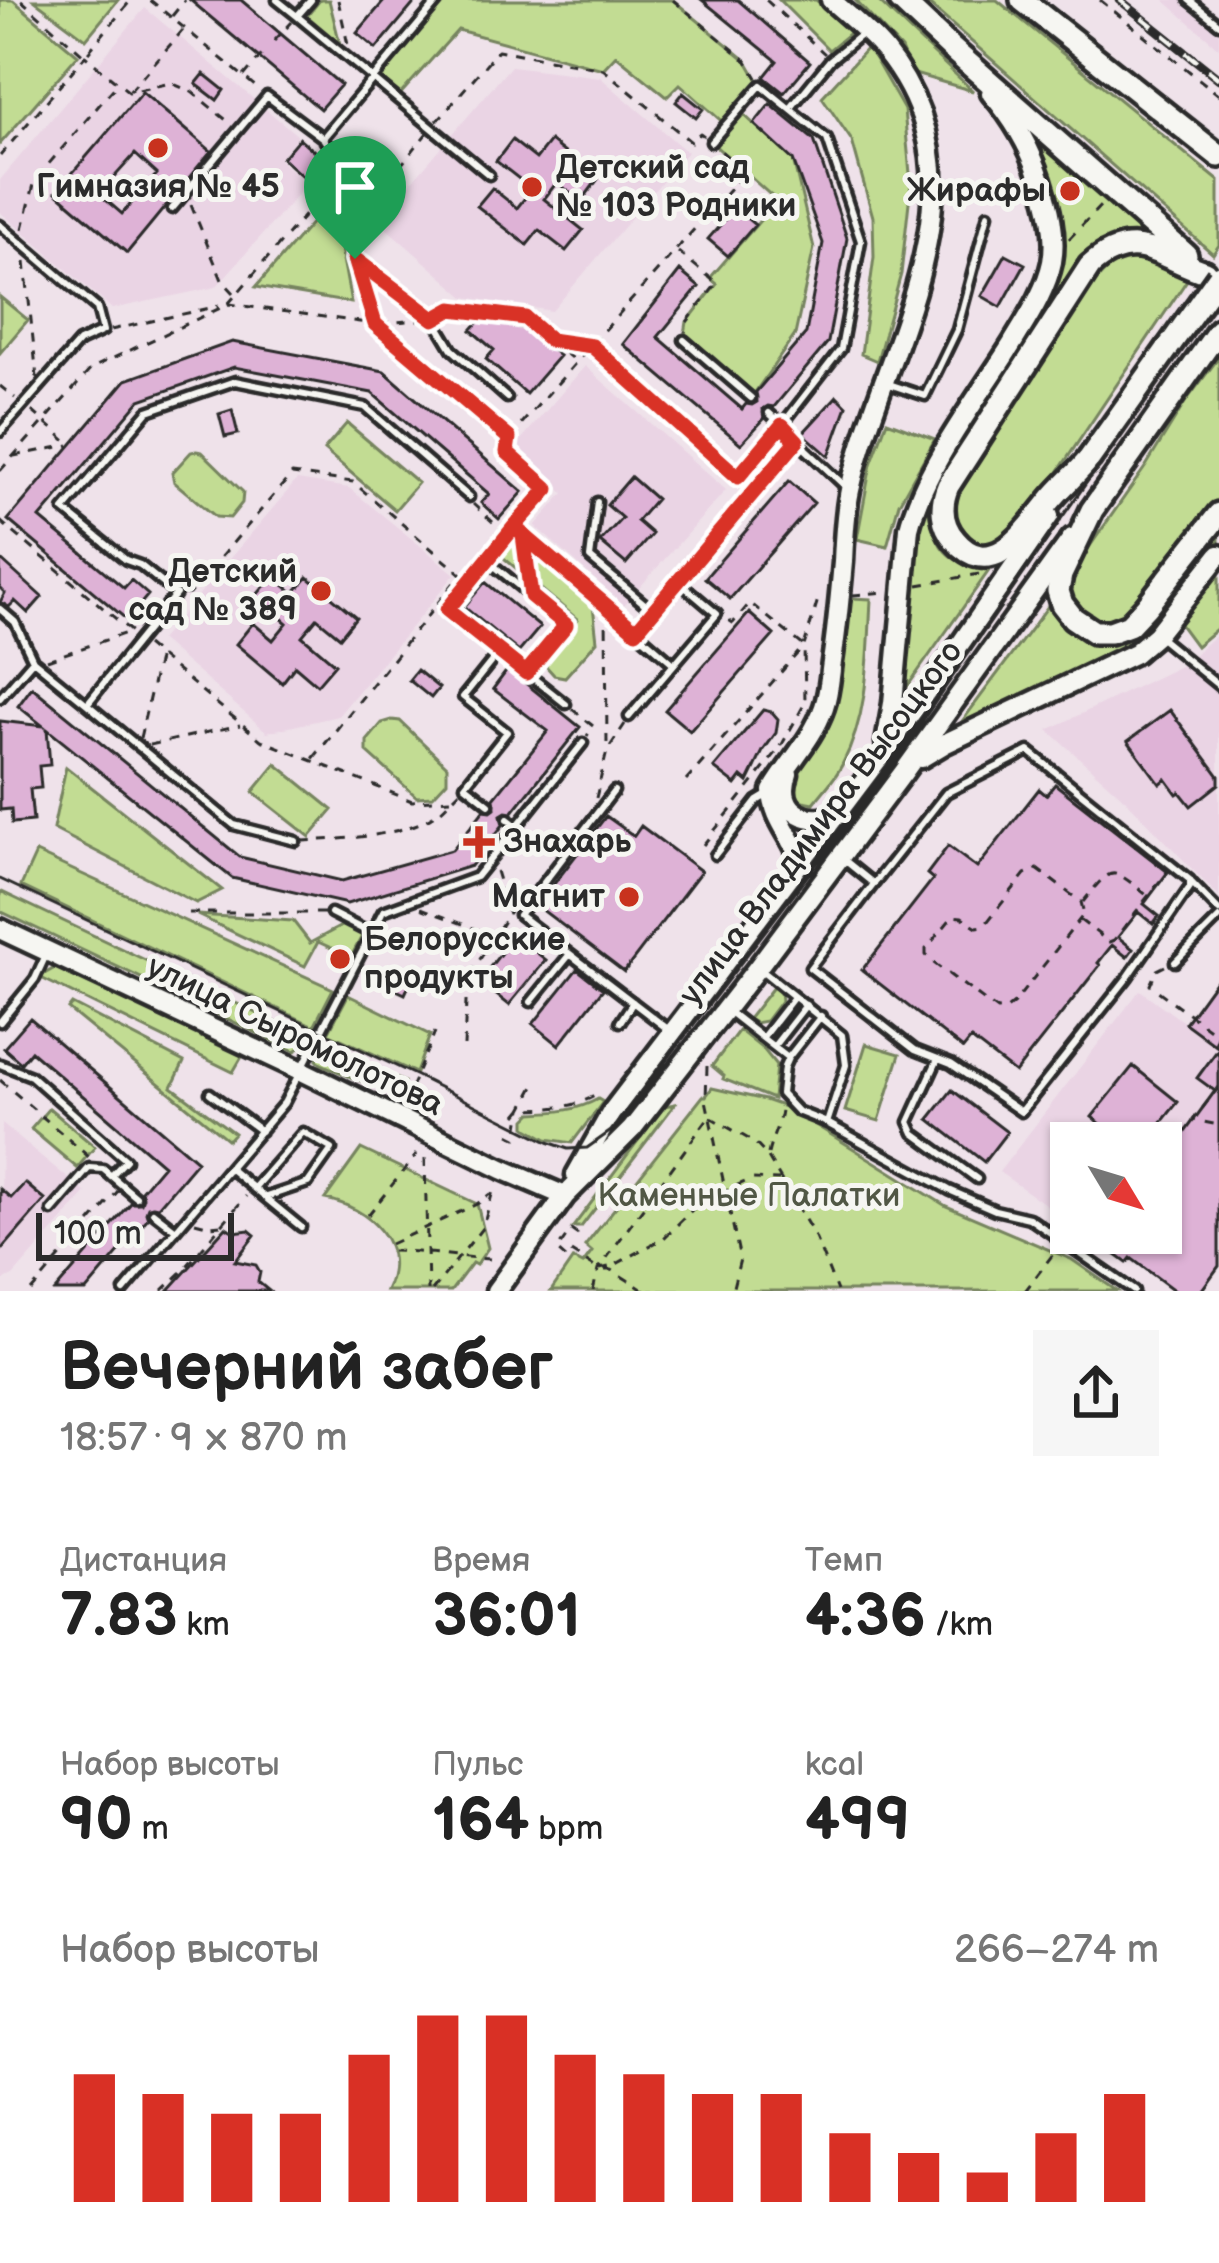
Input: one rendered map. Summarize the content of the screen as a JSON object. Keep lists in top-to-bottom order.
{
  "streets": {
    "main road": ["улица Владимира Высоцкого", "улица Сыромолотова"]
  },
  "crossings": [
    ["улица Владимира Высоцкого", "улица Сыромолотова"]
  ],
  "parks": ["Каменные Палатки"],
  "places": {
    "other": [
      "Гимназия № 45",
      "Детский сад № 103 Родники",
      "Жирафы",
      "Детский сад № 389",
      "Магнит",
      "Белорусские продукты"
    ],
    "health": ["Знахарь"]
  },
  "scale_bar": "100 m",
  "north": "bottom right",
  "page": {
    "scale": "100 m",
    "heading": ["Вечерний забег", "18:57 · 9 × 870 m"],
    "stats": [
      ["Дистанция", "7.83 km"],
      ["Время", "36:01"],
      ["Темп", "4:36 /km"],
      ["Набор высоты", "90 m"],
      ["Пульс", "164 bpm"],
      ["kcal", "499"]
    ],
    "chart": ["Набор высоты", "266–274 m"]
  }
}
